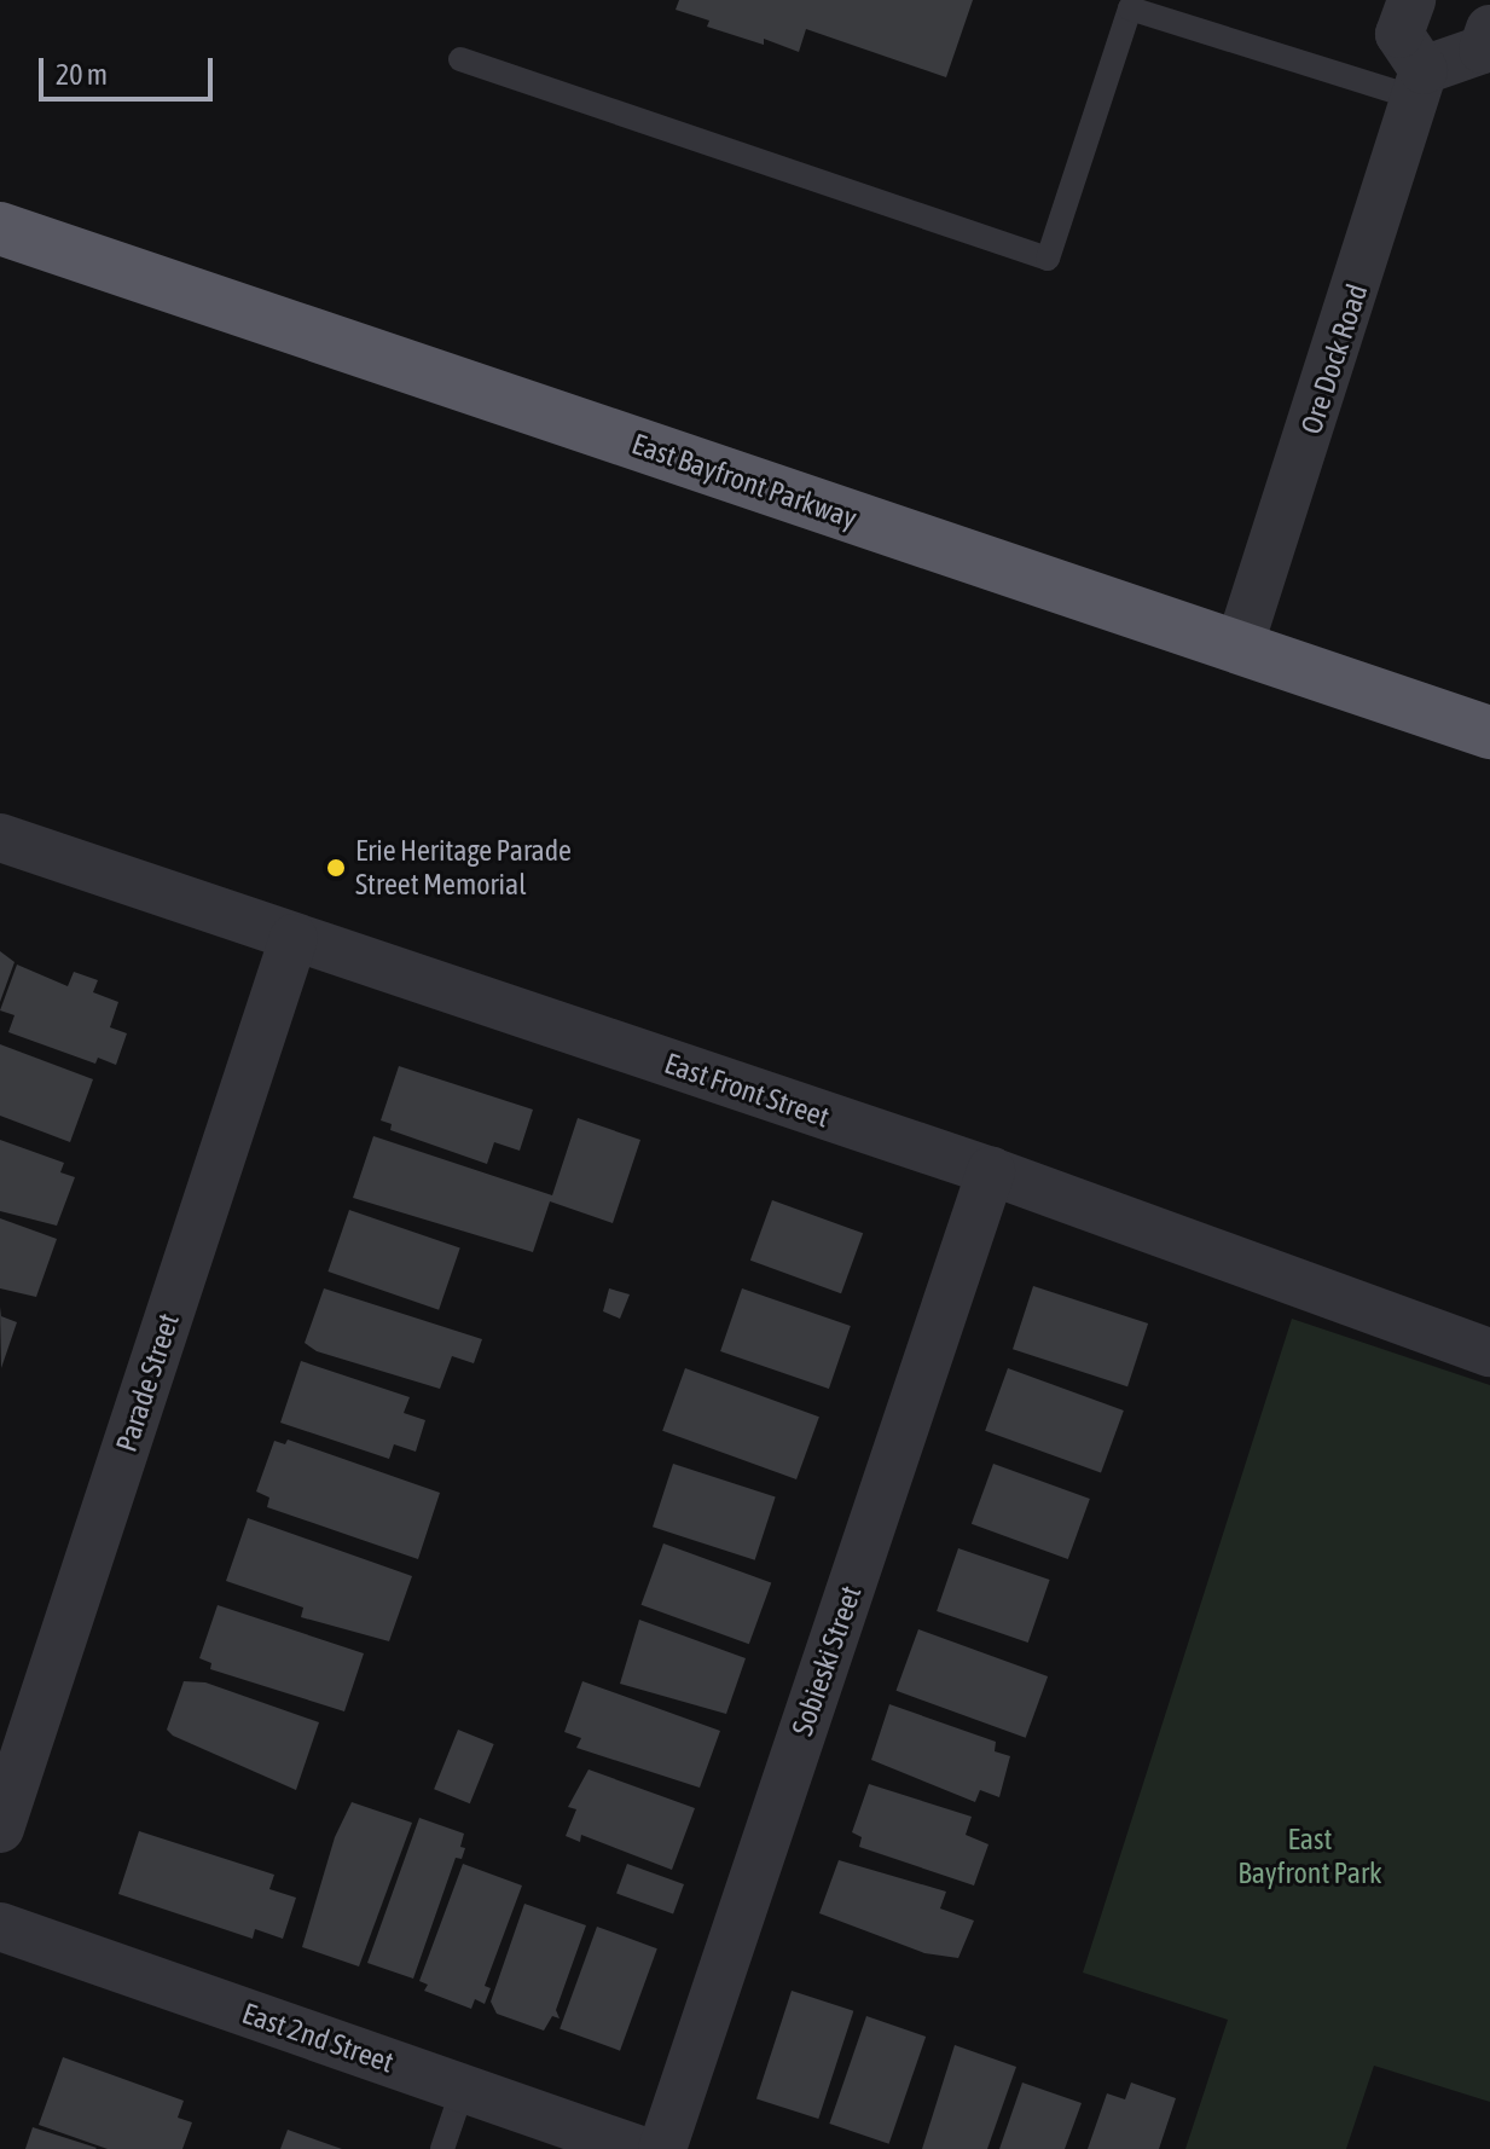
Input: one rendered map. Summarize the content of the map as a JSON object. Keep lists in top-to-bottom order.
{
  "streets": {
    "highway": ["East Bayfront Parkway"],
    "street": [
      "Ore Dock Road",
      "East Front Street",
      "Parade Street",
      "Sobieski Street",
      "East 2nd Street"
    ]
  },
  "crossings": [
    ["Ore Dock Road", "East Bayfront Parkway"],
    ["East Front Street", "Parade Street"],
    ["East Front Street", "Sobieski Street"]
  ],
  "parks": ["East Bayfront Park"],
  "places": ["Erie Heritage Parade Street Memorial"],
  "scale_bar": "20 m"
}
